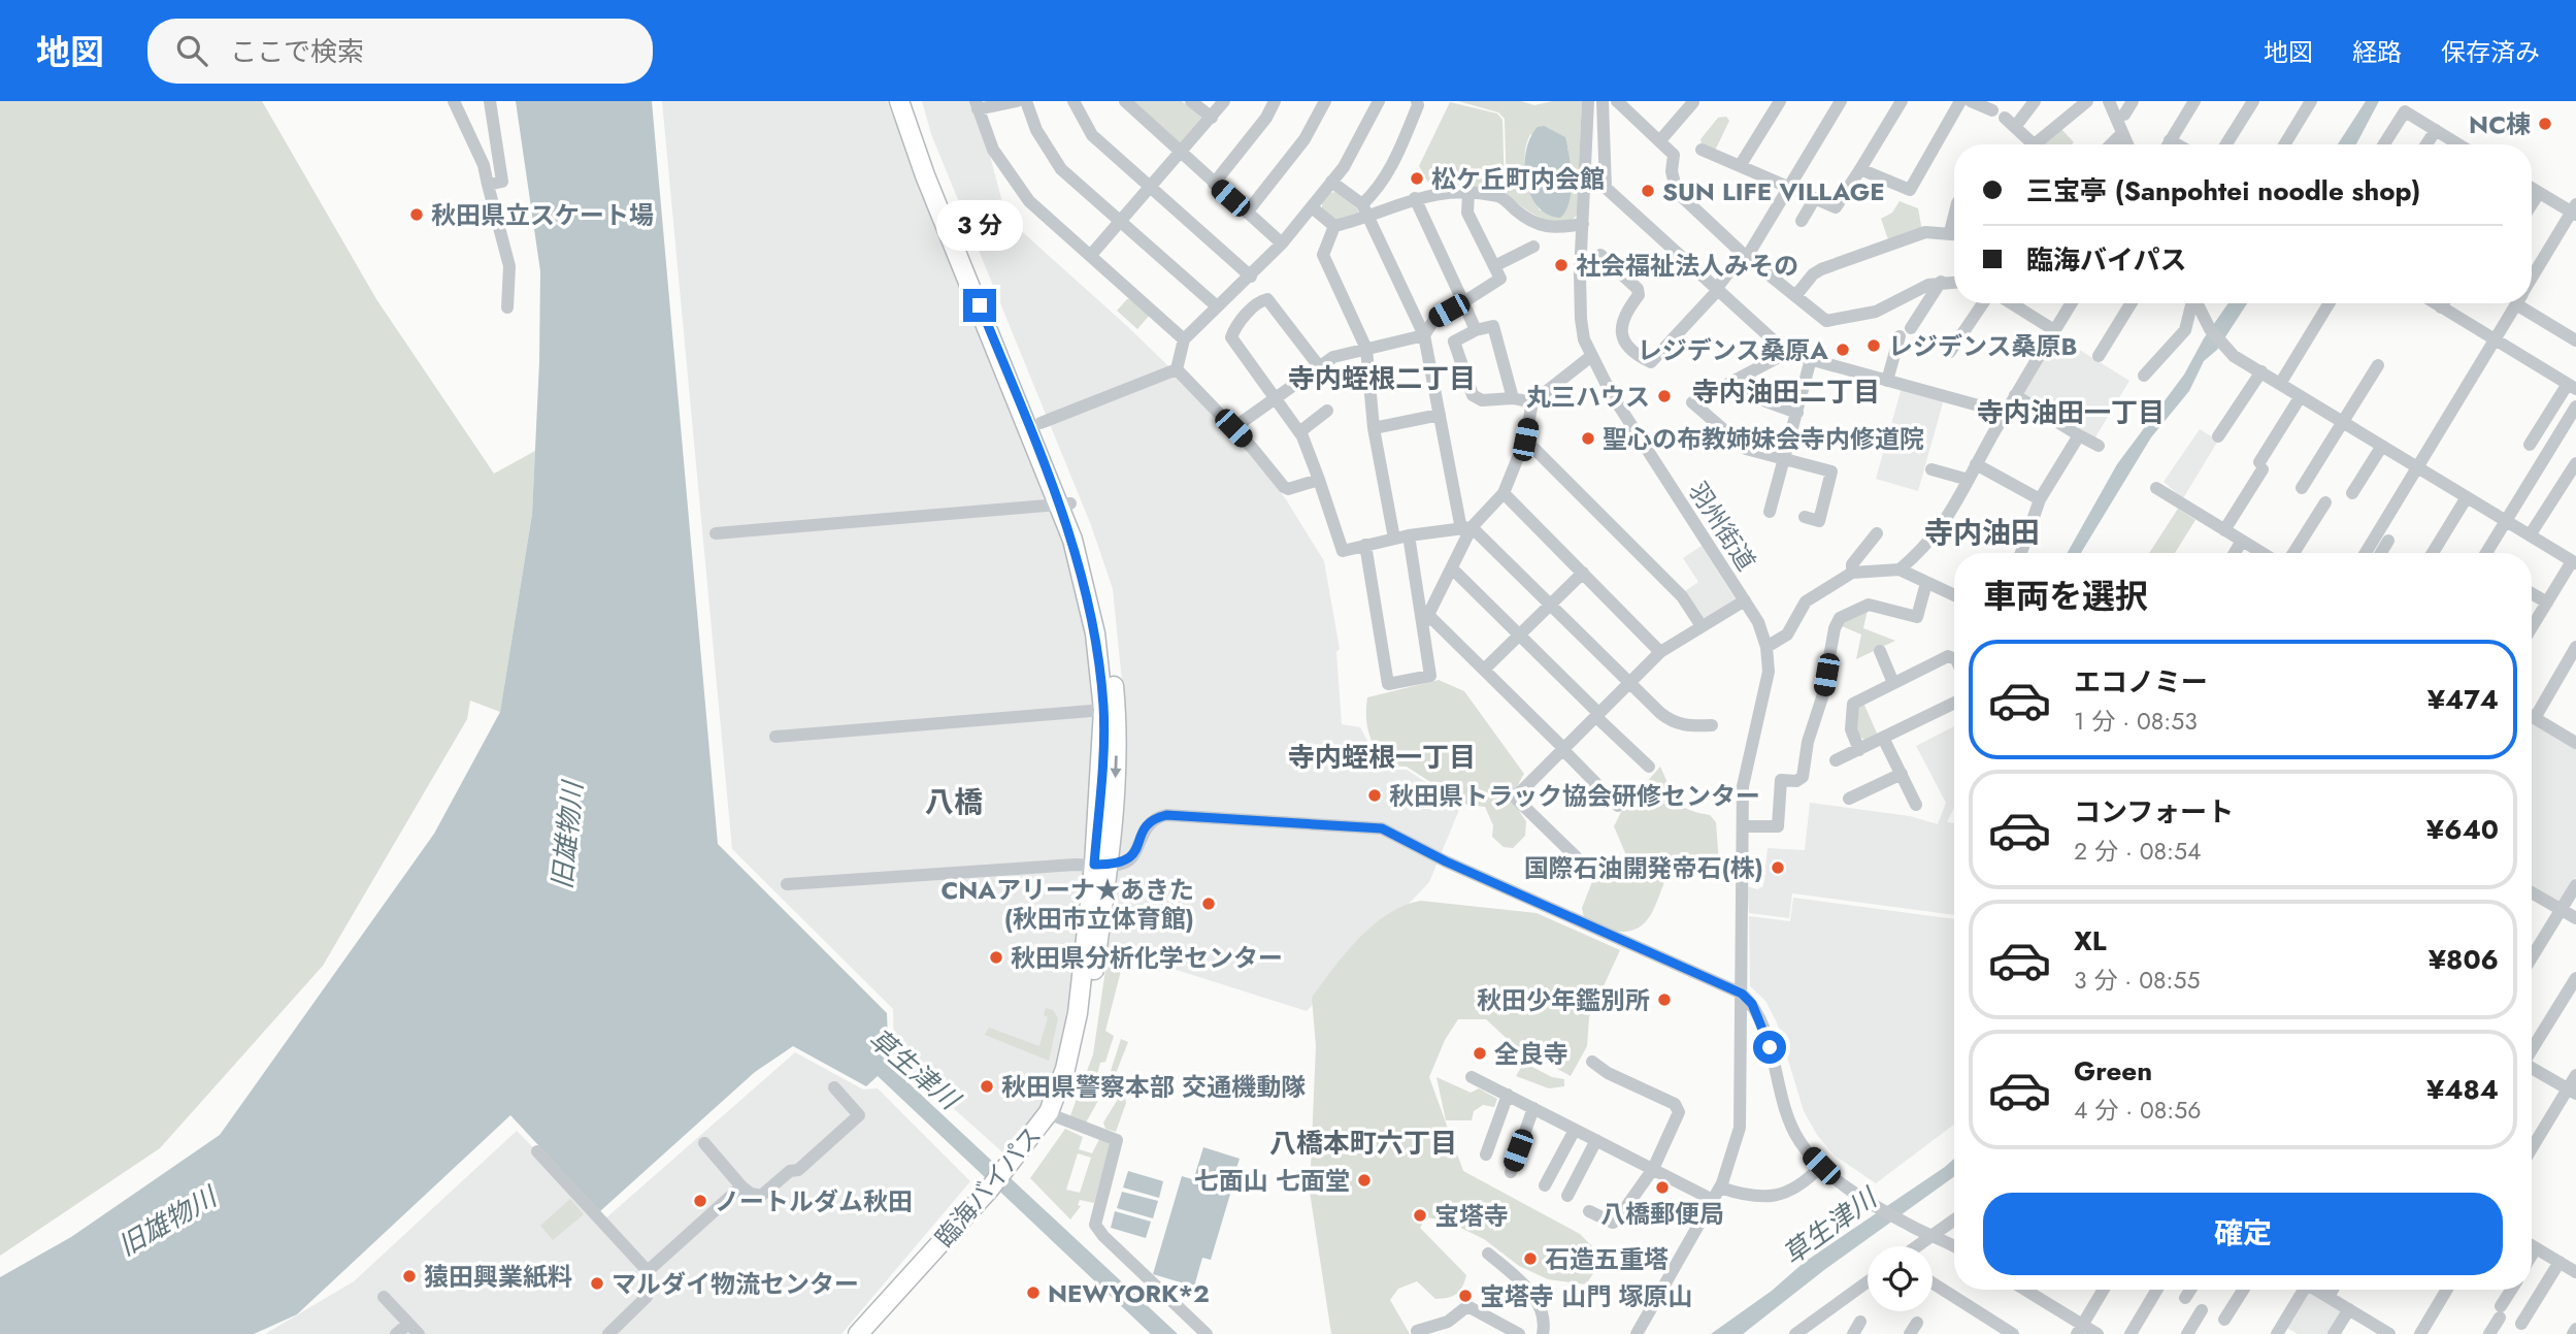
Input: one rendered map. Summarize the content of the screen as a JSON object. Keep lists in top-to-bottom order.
{
  "streets": {
    "highway": ["臨海バイパス"],
    "street": ["羽州街道"]
  },
  "districts": [
    "寺内蛭根二丁目",
    "寺内油田二丁目",
    "寺内油田一丁目",
    "寺内油田",
    "寺内蛭根一丁目",
    "八橋",
    "八橋本町六丁目"
  ],
  "water": ["旧雄物川", "草生津川"],
  "places": [
    "NC棟",
    "松ケ丘町内会館",
    "SUN LIFE VILLAGE",
    "秋田県立スケート場",
    "社会福祉法人みその",
    "レジデンス桑原B",
    "レジデンス桑原A",
    "丸三ハウス",
    "聖心の布教姉妹会寺内修道院",
    "秋田県トラック協会研修センター",
    "国際石油開発帝石(株)",
    "CNAアリーナ★あきた (秋田市立体育館)",
    "秋田県分析化学センター",
    "秋田少年鑑別所",
    "全良寺",
    "秋田県警察本部 交通機動隊",
    "七面山 七面堂",
    "八橋郵便局",
    "ノートルダム秋田",
    "宝塔寺",
    "石造五重塔",
    "猿田興業紙料",
    "マルダイ物流センター",
    "NEWYORK*2",
    "宝塔寺 山門 塚原山"
  ],
  "page": {
    "header": "地図",
    "search": "ここで検索",
    "nav": ["地図", "経路", "保存済み"],
    "banner": ["三宝亭 (Sanpohtei noodle shop)", "臨海バイパス"],
    "bubble": "3 分",
    "heading": "車両を選択",
    "list": [
      {
        "name": "エコノミー",
        "note": "1 分 · 08:53",
        "value": "¥474"
      },
      {
        "name": "コンフォート",
        "note": "2 分 · 08:54",
        "value": "¥640"
      },
      {
        "name": "XL",
        "note": "3 分 · 08:55",
        "value": "¥806"
      },
      {
        "name": "Green",
        "note": "4 分 · 08:56",
        "value": "¥484"
      }
    ],
    "buttons": "確定"
  }
}
